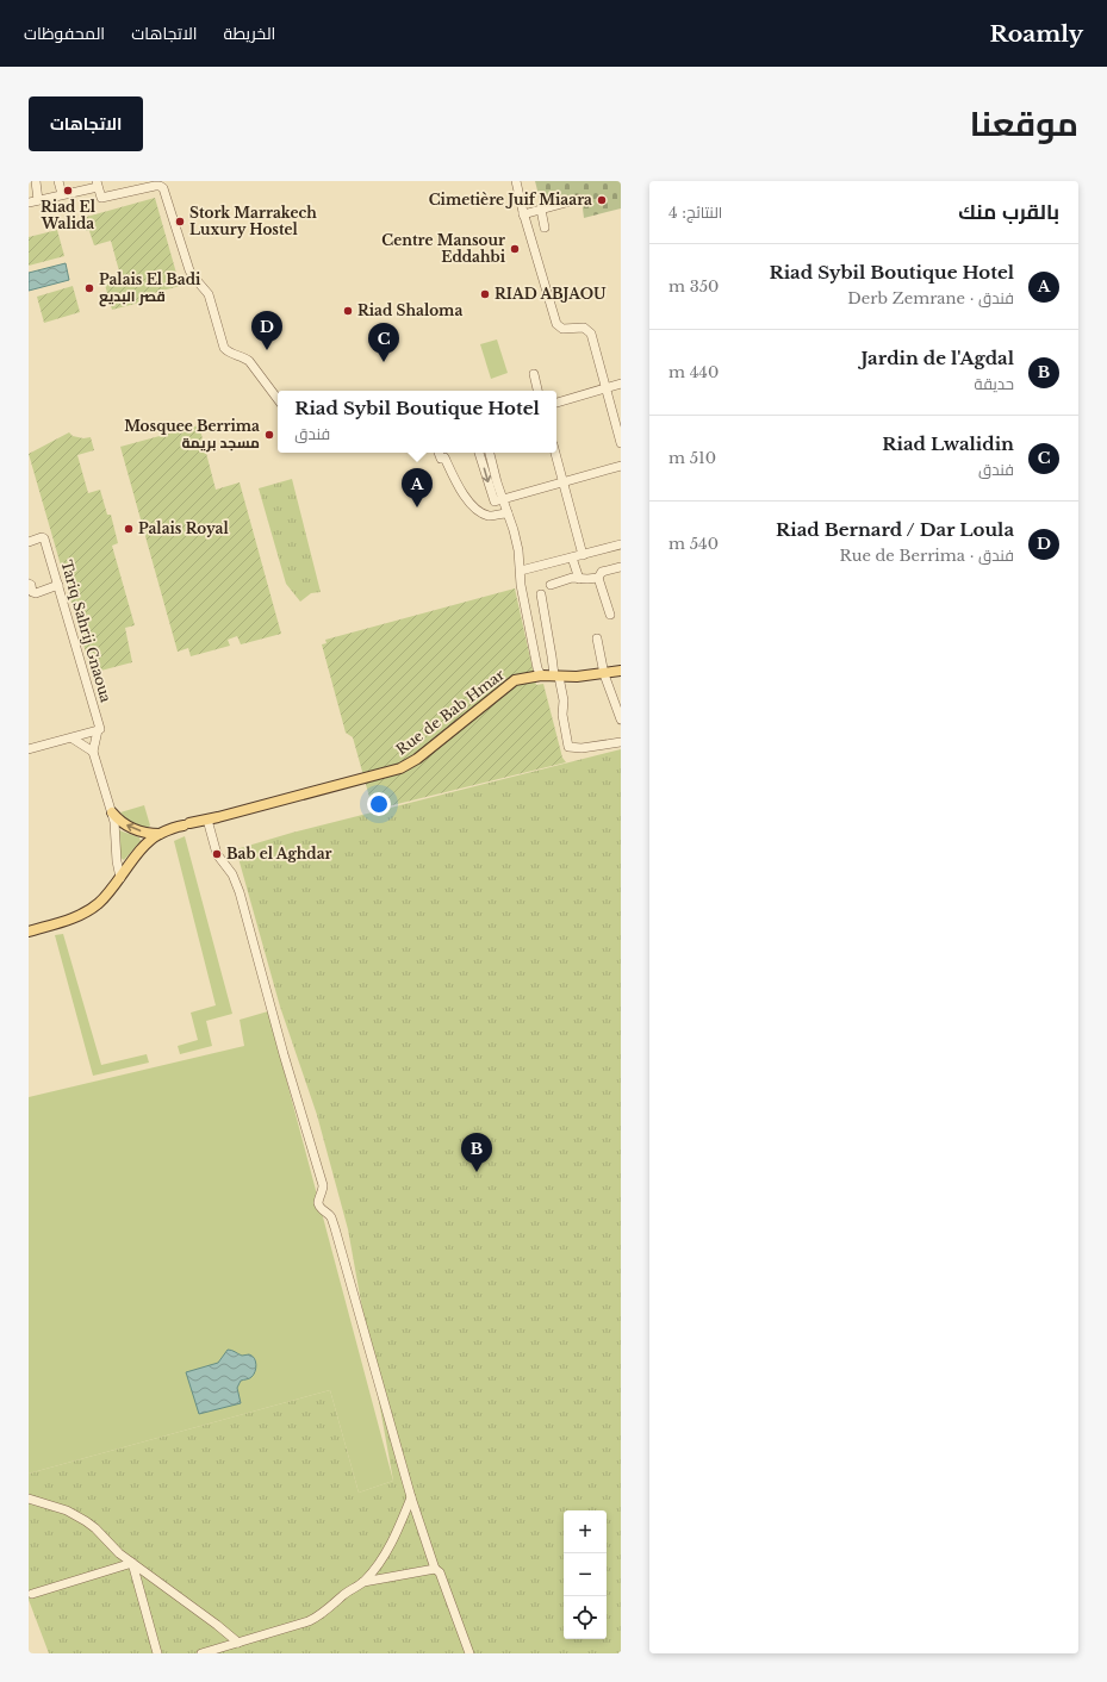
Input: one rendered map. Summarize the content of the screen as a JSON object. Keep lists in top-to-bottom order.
{
  "streets": {
    "main road": ["Rue de Bab Hmar"],
    "street": ["Tariq Sahrij Gnaoua"]
  },
  "places": [
    "Riad El Walida",
    "Cimetière Juif Miaara",
    "Stork Marrakech Luxury Hostel",
    "Centre Mansour Eddahbi",
    "Palais El Badi قصر البديع",
    "RIAD ABJAOU",
    "Riad Shaloma",
    "Mosquee Berrima مسجد بريمة",
    "Palais Royal",
    "Bab el Aghdar"
  ],
  "page": {
    "header": "Roamly",
    "nav": ["الخريطة", "الاتجاهات", "المحفوظات"],
    "title": "موقعنا",
    "buttons": "الاتجاهات",
    "heading": ["بالقرب منك", "النتائج: 4"],
    "list": [
      {
        "mark": "A",
        "name": "Riad Sybil Boutique Hotel",
        "note": "فندق · Derb Zemrane",
        "value": "350 m"
      },
      {
        "mark": "B",
        "name": "Jardin de l'Agdal",
        "note": "حديقة",
        "value": "440 m"
      },
      {
        "mark": "C",
        "name": "Riad Lwalidin",
        "note": "فندق",
        "value": "510 m"
      },
      {
        "mark": "D",
        "name": "Riad Bernard / Dar Loula",
        "note": "فندق · Rue de Berrima",
        "value": "540 m"
      }
    ],
    "pins": [
      "D",
      "C",
      "A",
      "B"
    ],
    "popup": ["Riad Sybil Boutique Hotel", "فندق"],
    "map_buttons": ["+", "−"]
  }
}
